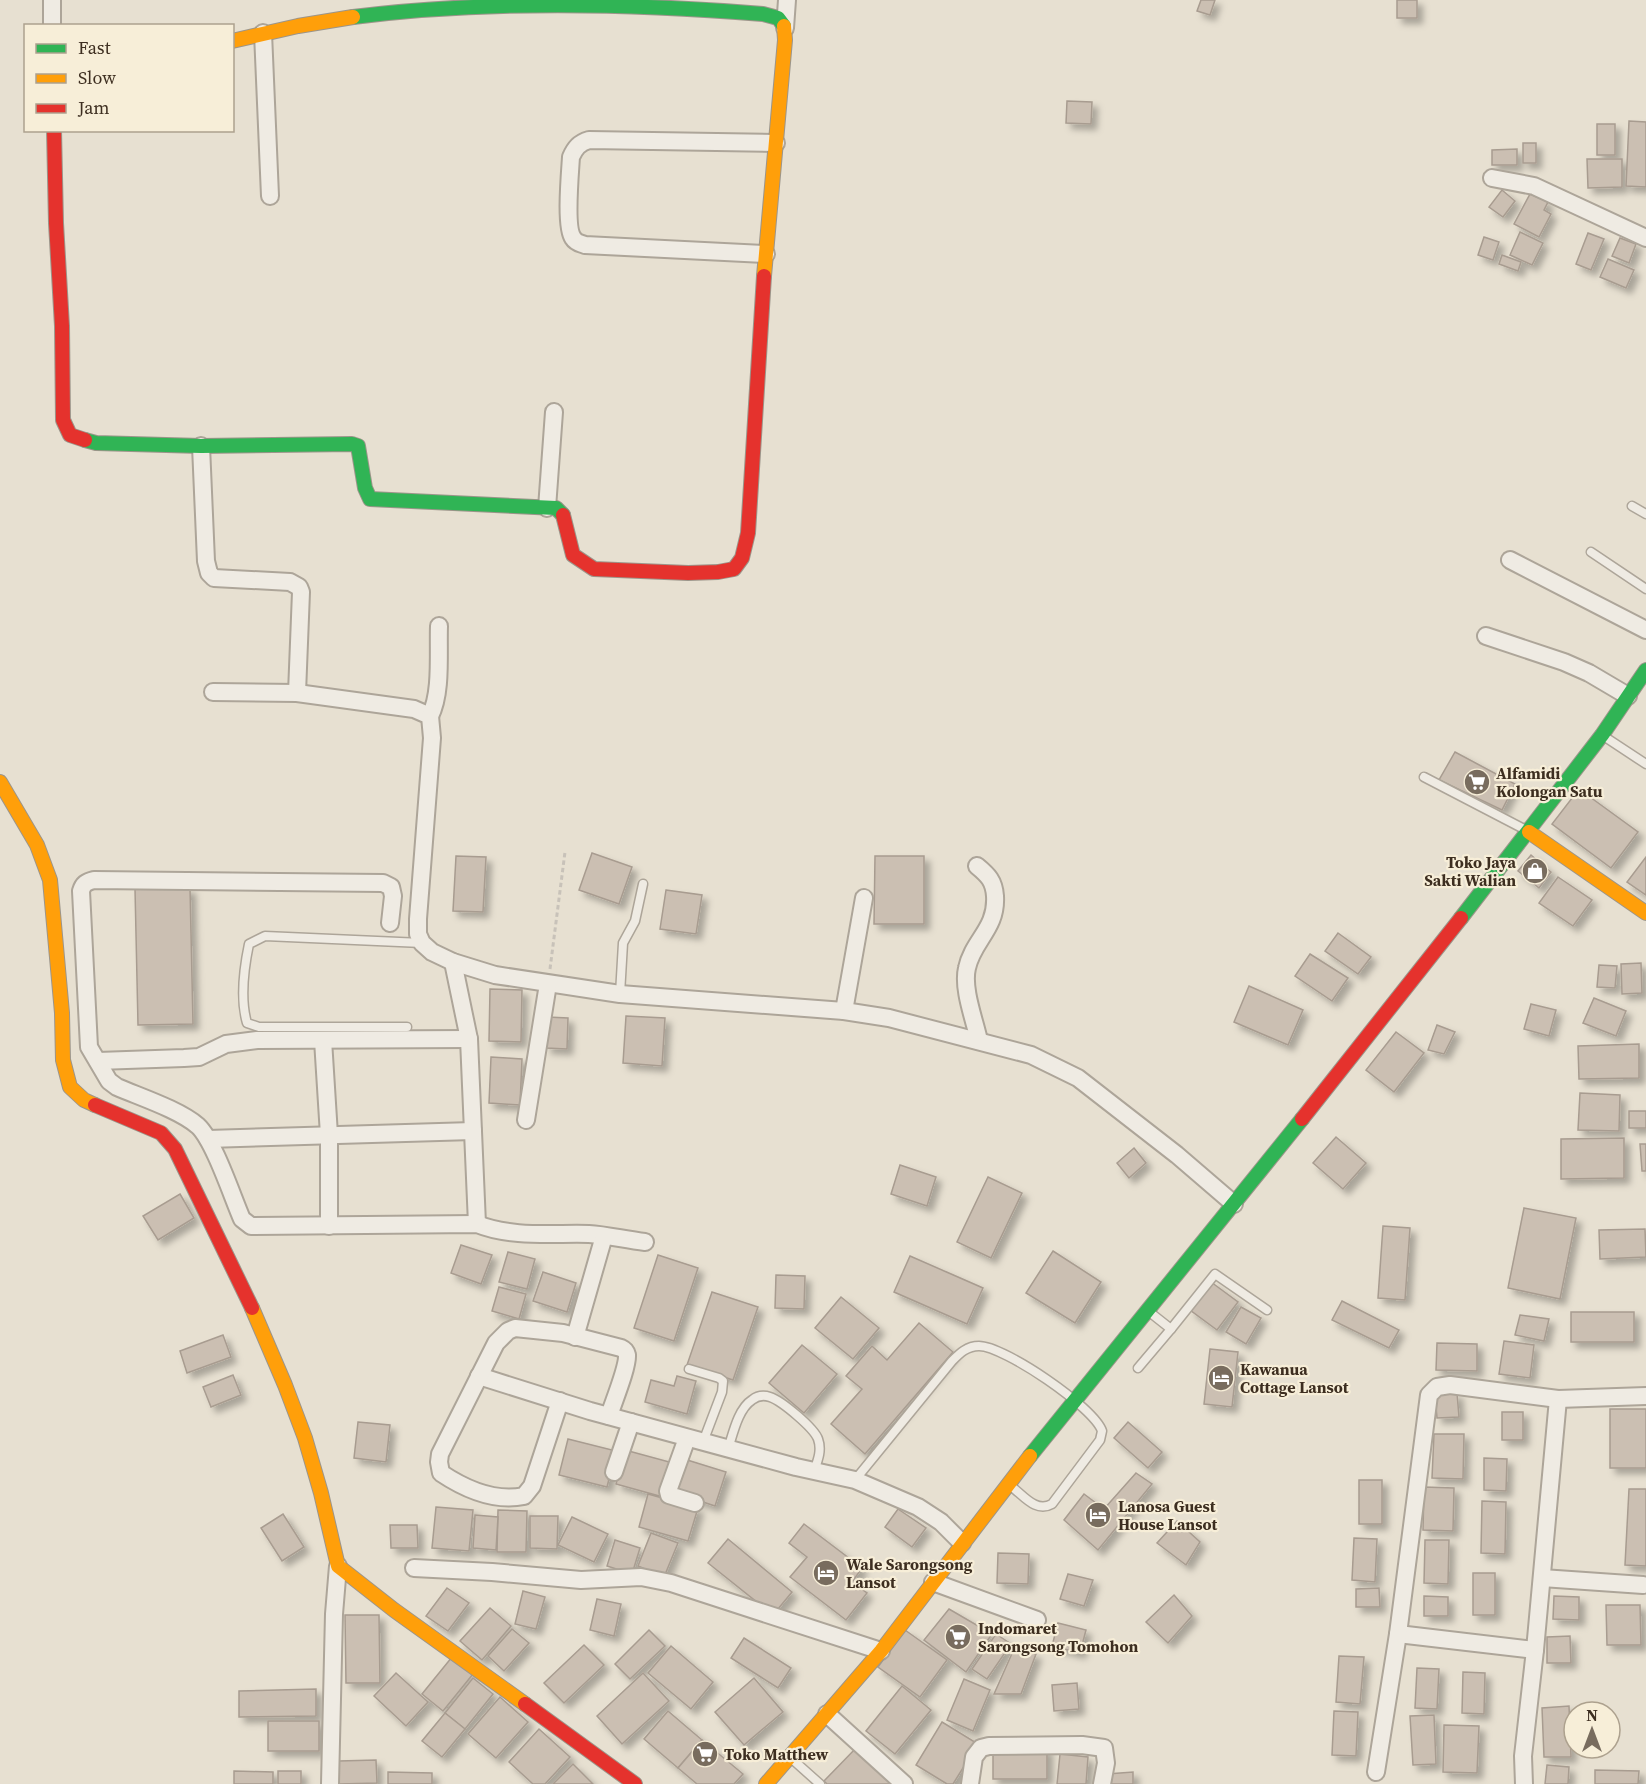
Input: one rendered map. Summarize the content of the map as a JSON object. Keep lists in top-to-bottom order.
{
  "places": {
    "supermarket": ["Alfamidi Kolongan Satu", "Indomaret Sarongsong Tomohon", "Toko Matthew"],
    "shop": ["Toko Jaya Sakti Walian"],
    "hotel": ["Kawanua Cottage Lansot", "Lanosa Guest House Lansot", "Wale Sarongsong Lansot"]
  },
  "legend": ["Fast", "Slow", "Jam"],
  "north": "top"
}
